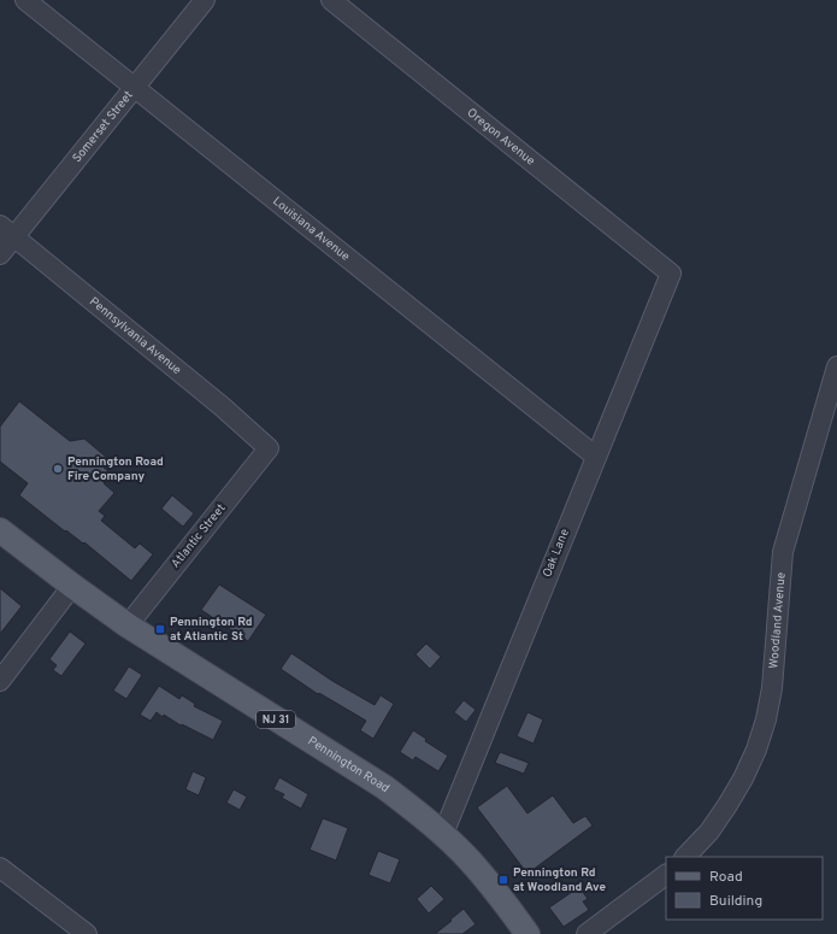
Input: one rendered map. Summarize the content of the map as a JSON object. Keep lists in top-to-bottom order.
{
  "streets": {
    "main road": ["NJ 31", "Pennington Road"],
    "street": [
      "Somerset Street",
      "Oregon Avenue",
      "Louisiana Avenue",
      "Pennsylvania Avenue",
      "Atlantic Street",
      "Oak Lane",
      "Woodland Avenue"
    ]
  },
  "crossings": [
    ["Somerset Street", "Louisiana Avenue"],
    ["Somerset Street", "Pennsylvania Avenue"],
    ["Oregon Avenue", "Oak Lane"],
    ["Louisiana Avenue", "Oak Lane"],
    ["Pennsylvania Avenue", "Atlantic Street"],
    ["Atlantic Street", "Pennington Road"],
    ["Oak Lane", "Pennington Road"]
  ],
  "places": {
    "other": ["Pennington Road Fire Company"],
    "transit": ["Pennington Rd at Atlantic St", "Pennington Rd at Woodland Ave"]
  },
  "legend": ["Road", "Building"]
}
